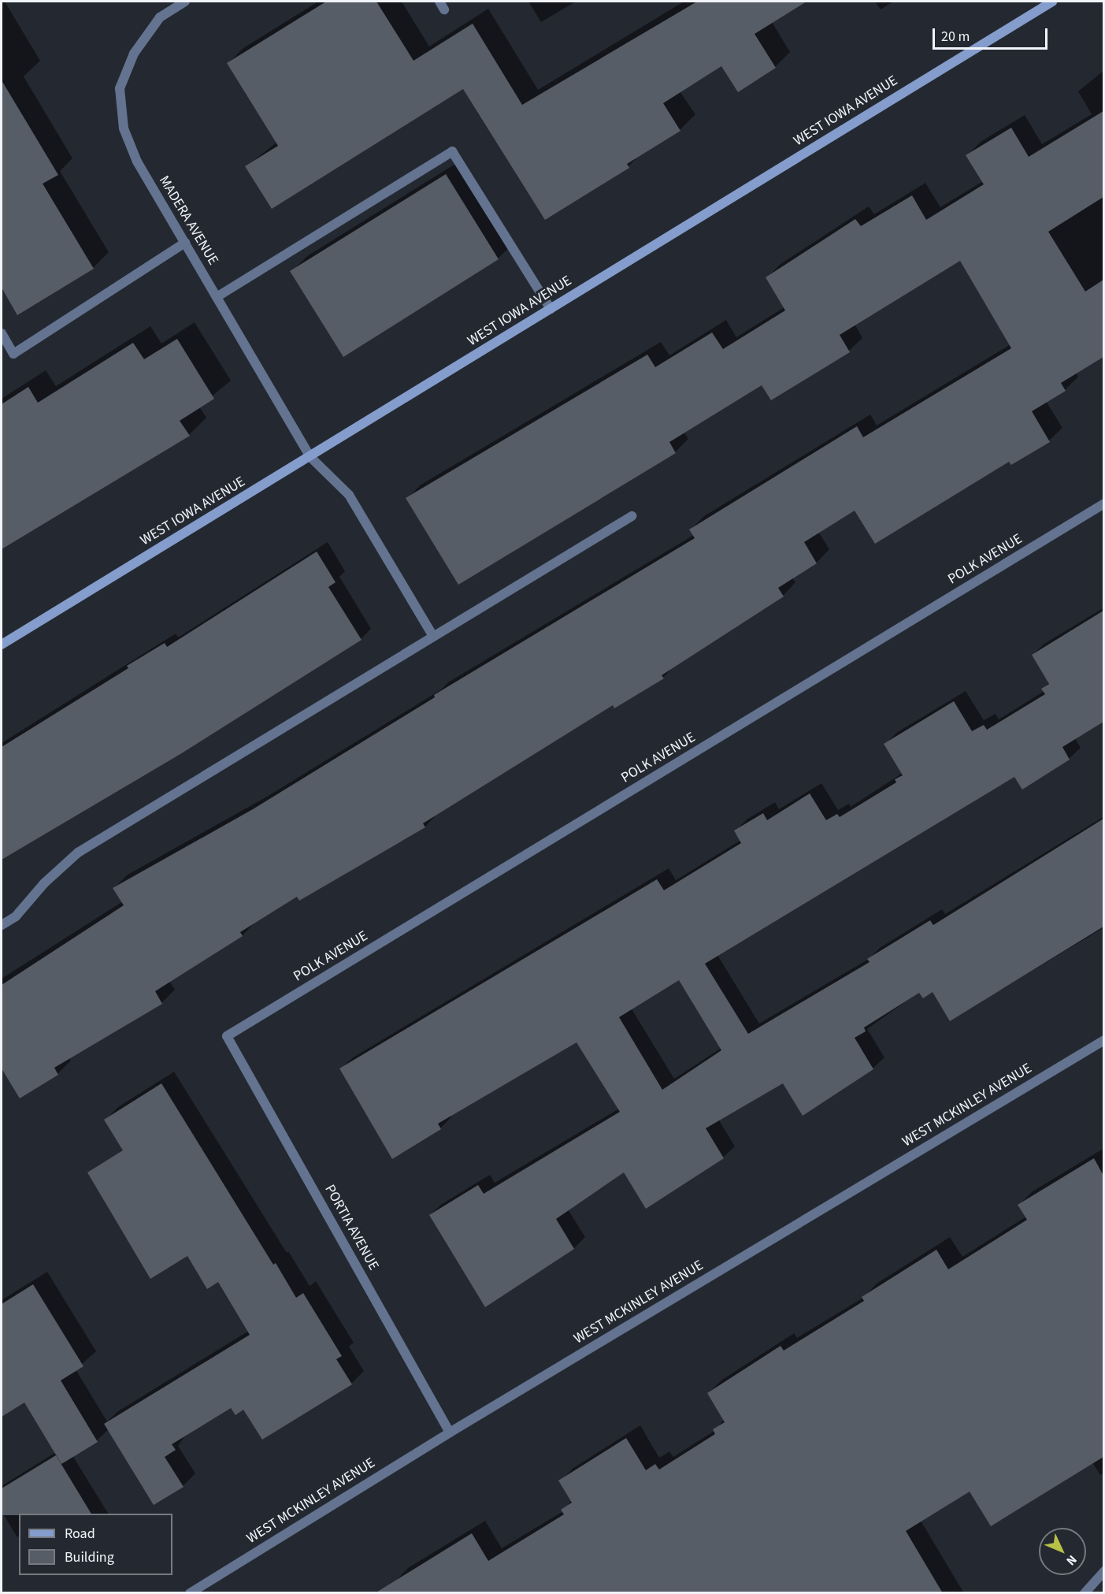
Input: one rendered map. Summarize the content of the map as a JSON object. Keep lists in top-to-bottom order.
{
  "streets": {
    "street": [
      "WEST IOWA AVENUE",
      "MADERA AVENUE",
      "POLK AVENUE",
      "WEST MCKINLEY AVENUE",
      "PORTIA AVENUE"
    ]
  },
  "crossings": [
    ["WEST IOWA AVENUE", "MADERA AVENUE"],
    ["POLK AVENUE", "PORTIA AVENUE"],
    ["WEST MCKINLEY AVENUE", "PORTIA AVENUE"]
  ],
  "legend": ["Road", "Building"],
  "scale_bar": "20 m",
  "north": "bottom right"
}
